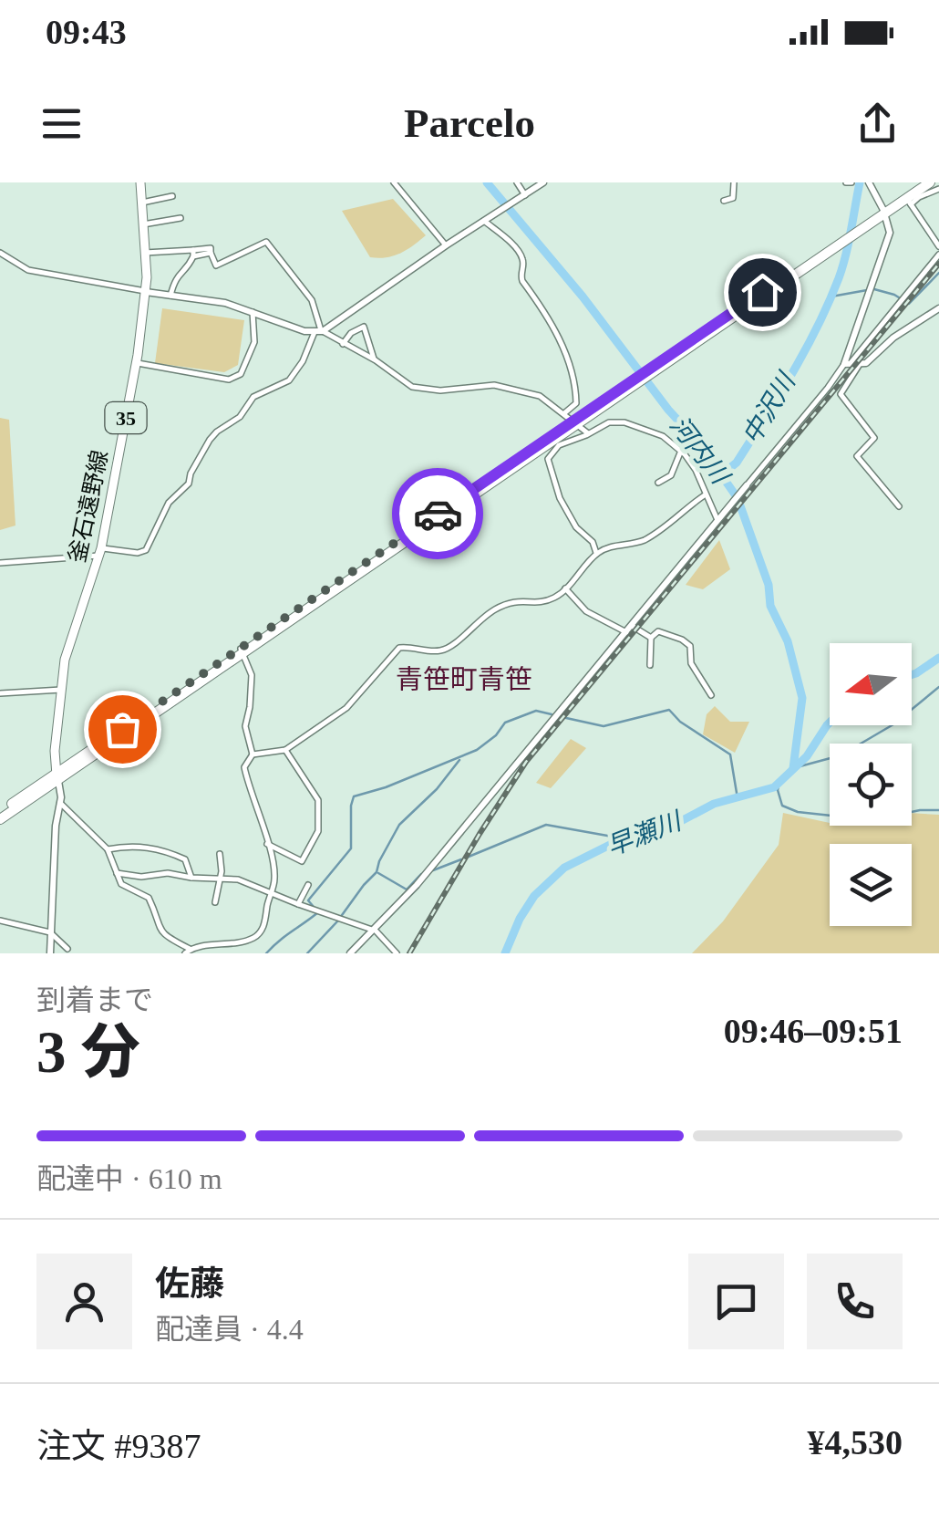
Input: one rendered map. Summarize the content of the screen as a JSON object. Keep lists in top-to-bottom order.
{
  "streets": {
    "main road": ["35", "釜石遠野線"]
  },
  "districts": ["青笹町青笹"],
  "water": ["中沢川", "河内川", "早瀬川"],
  "north": "left",
  "page": {
    "status": "09:43",
    "header": "Parcelo",
    "heading": ["3 分", "到着まで", "09:46–09:51"],
    "panel": [
      "佐藤",
      "配達員 · 4.4",
      "注文 #9387",
      "¥4,530"
    ],
    "bar": "配達中 · 610 m"
  }
}
